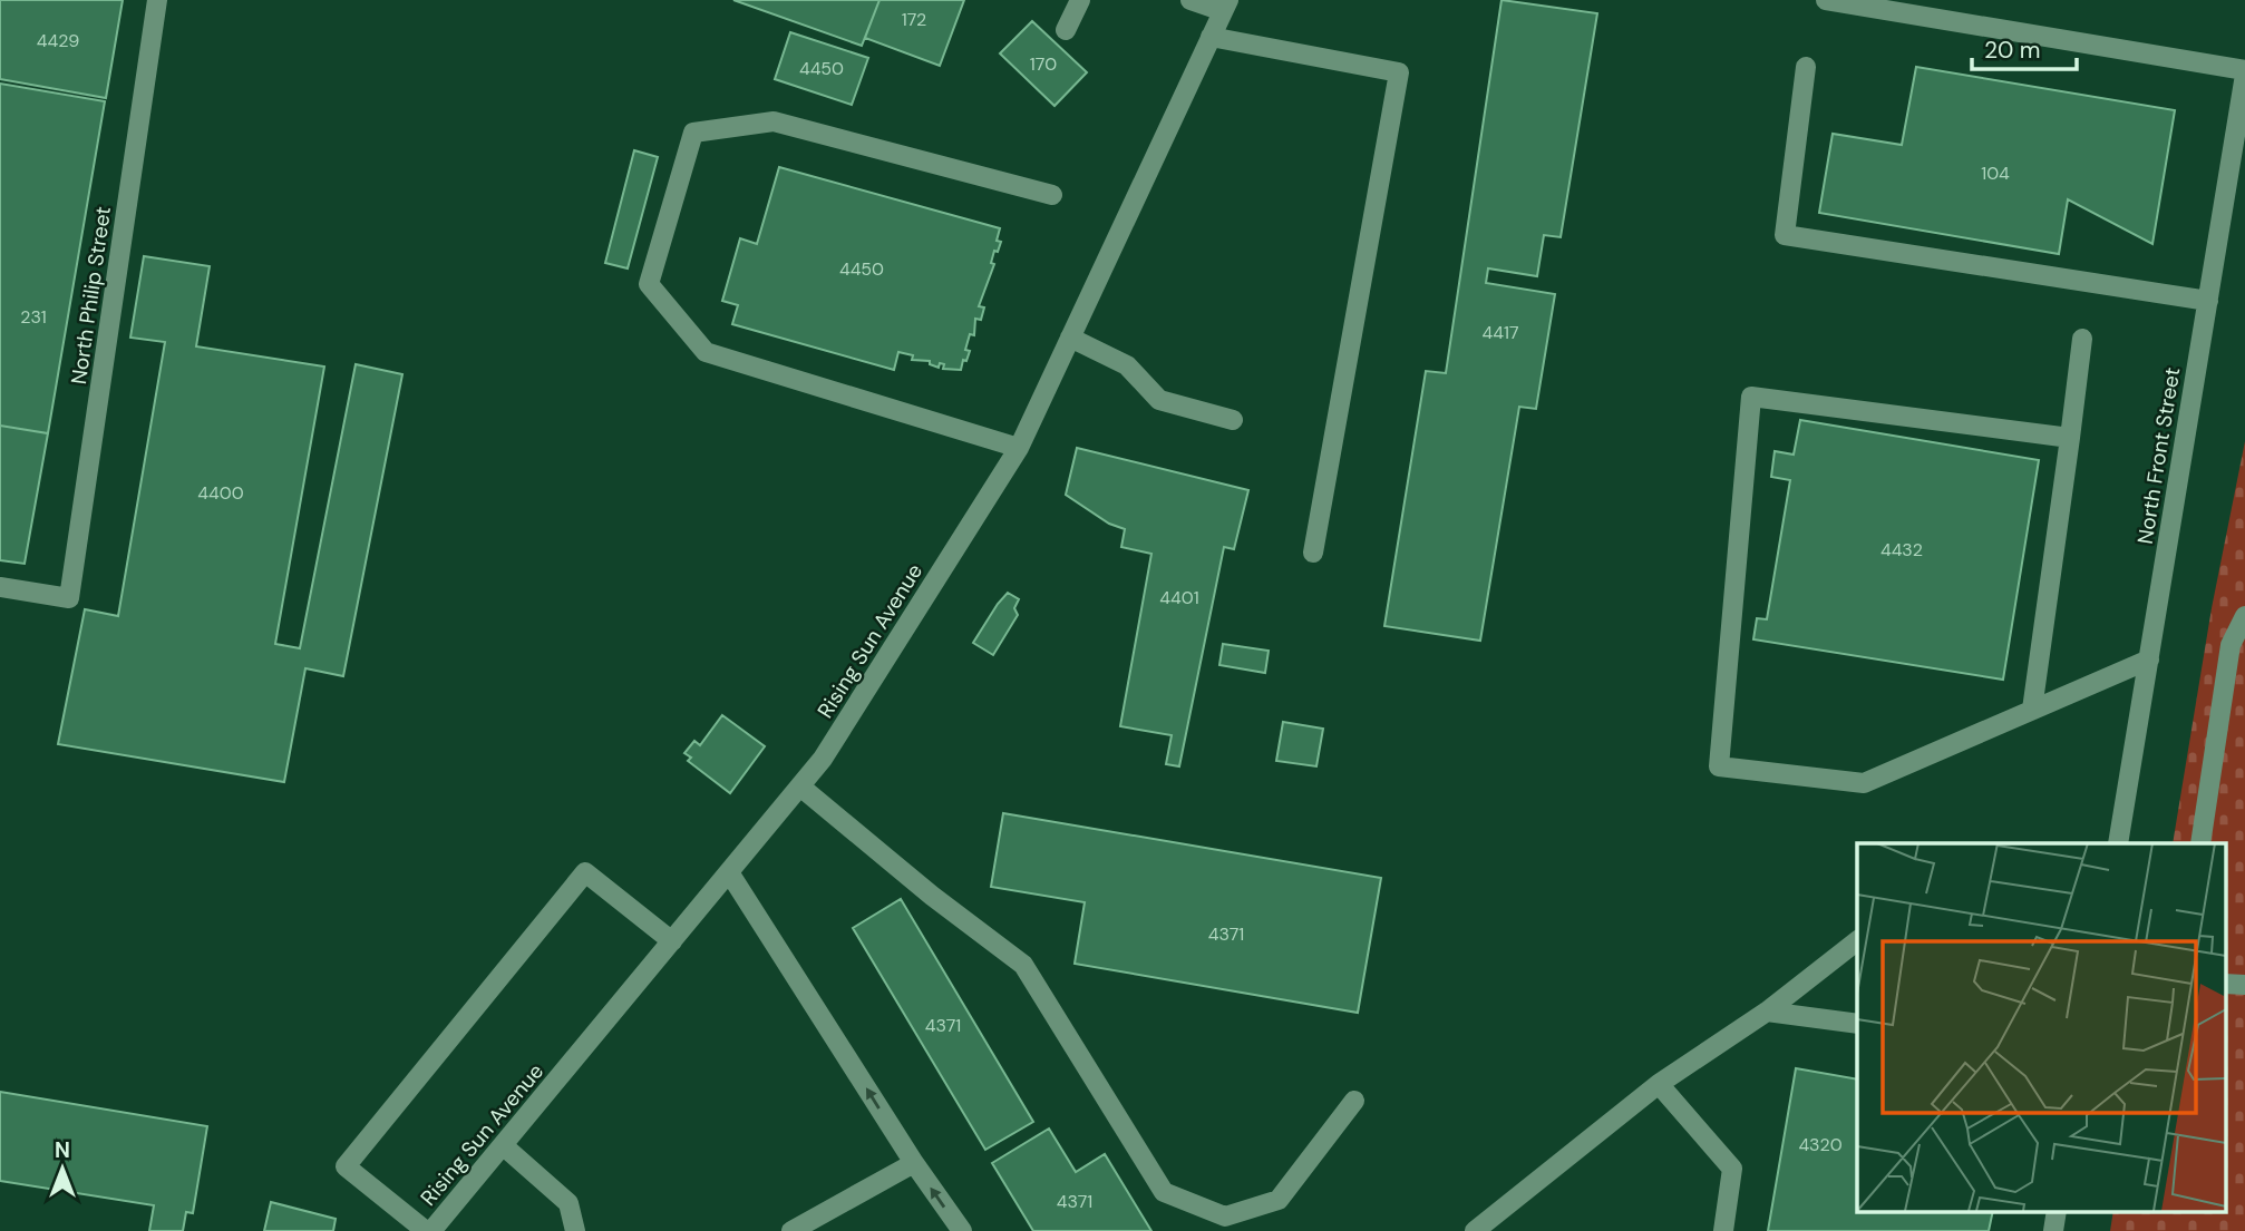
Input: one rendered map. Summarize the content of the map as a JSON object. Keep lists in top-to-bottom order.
{
  "streets": {
    "street": ["North Philip Street", "North Front Street", "Rising Sun Avenue"]
  },
  "house_numbers": [
    "172",
    "4429",
    "170",
    "4450",
    "104",
    "4450",
    "231",
    "4417",
    "4400",
    "4432",
    "4401",
    "4371",
    "4371",
    "4320",
    "4371"
  ],
  "scale_bar": "20 m",
  "north": "top"
}
